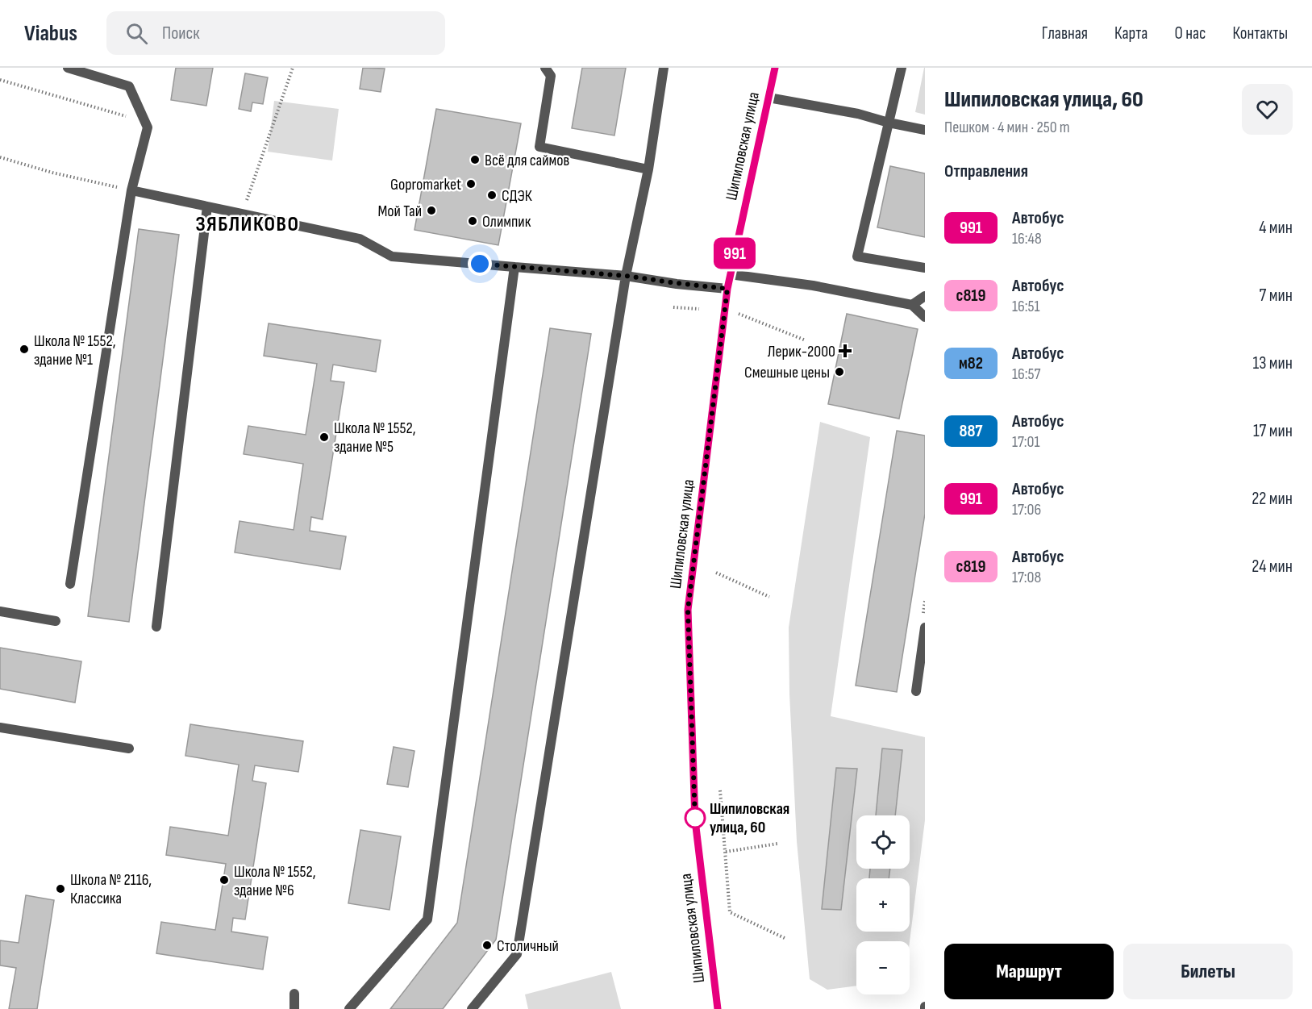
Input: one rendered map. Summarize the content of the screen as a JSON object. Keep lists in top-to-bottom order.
{
  "streets": {
    "street": ["Шипиловская улица"]
  },
  "districts": ["ЗЯБЛИКОВО"],
  "places": {
    "other": [
      "Всё для саймов",
      "Gopromarket",
      "СДЭК",
      "Мой Тай",
      "Олимпик",
      "Школа № 1552, здание №1",
      "Смешные цены",
      "Школа № 1552, здание №5",
      "Шипиловская улица, 60",
      "Школа № 1552, здание №6",
      "Школа № 2116, Классика",
      "Столичный"
    ],
    "health": ["Лерик-2000"]
  },
  "lines": ["bus line 991"],
  "page": {
    "header": "Viabus",
    "search": "Поиск",
    "nav": [
      "Главная",
      "Карта",
      "О нас",
      "Контакты"
    ],
    "on_map": "991",
    "heading": [
      ["Шипиловская улица, 60", "Пешком · 4 мин · 250 m"],
      "Отправления"
    ],
    "list": [
      {
        "mark": "991",
        "name": "Автобус",
        "note": "16:48",
        "value": "4 мин"
      },
      {
        "mark": "с819",
        "name": "Автобус",
        "note": "16:51",
        "value": "7 мин"
      },
      {
        "mark": "м82",
        "name": "Автобус",
        "note": "16:57",
        "value": "13 мин"
      },
      {
        "mark": "887",
        "name": "Автобус",
        "note": "17:01",
        "value": "17 мин"
      },
      {
        "mark": "991",
        "name": "Автобус",
        "note": "17:06",
        "value": "22 мин"
      },
      {
        "mark": "с819",
        "name": "Автобус",
        "note": "17:08",
        "value": "24 мин"
      }
    ],
    "map_buttons": ["+", "−"],
    "buttons": ["Маршрут", "Билеты"]
  }
}
